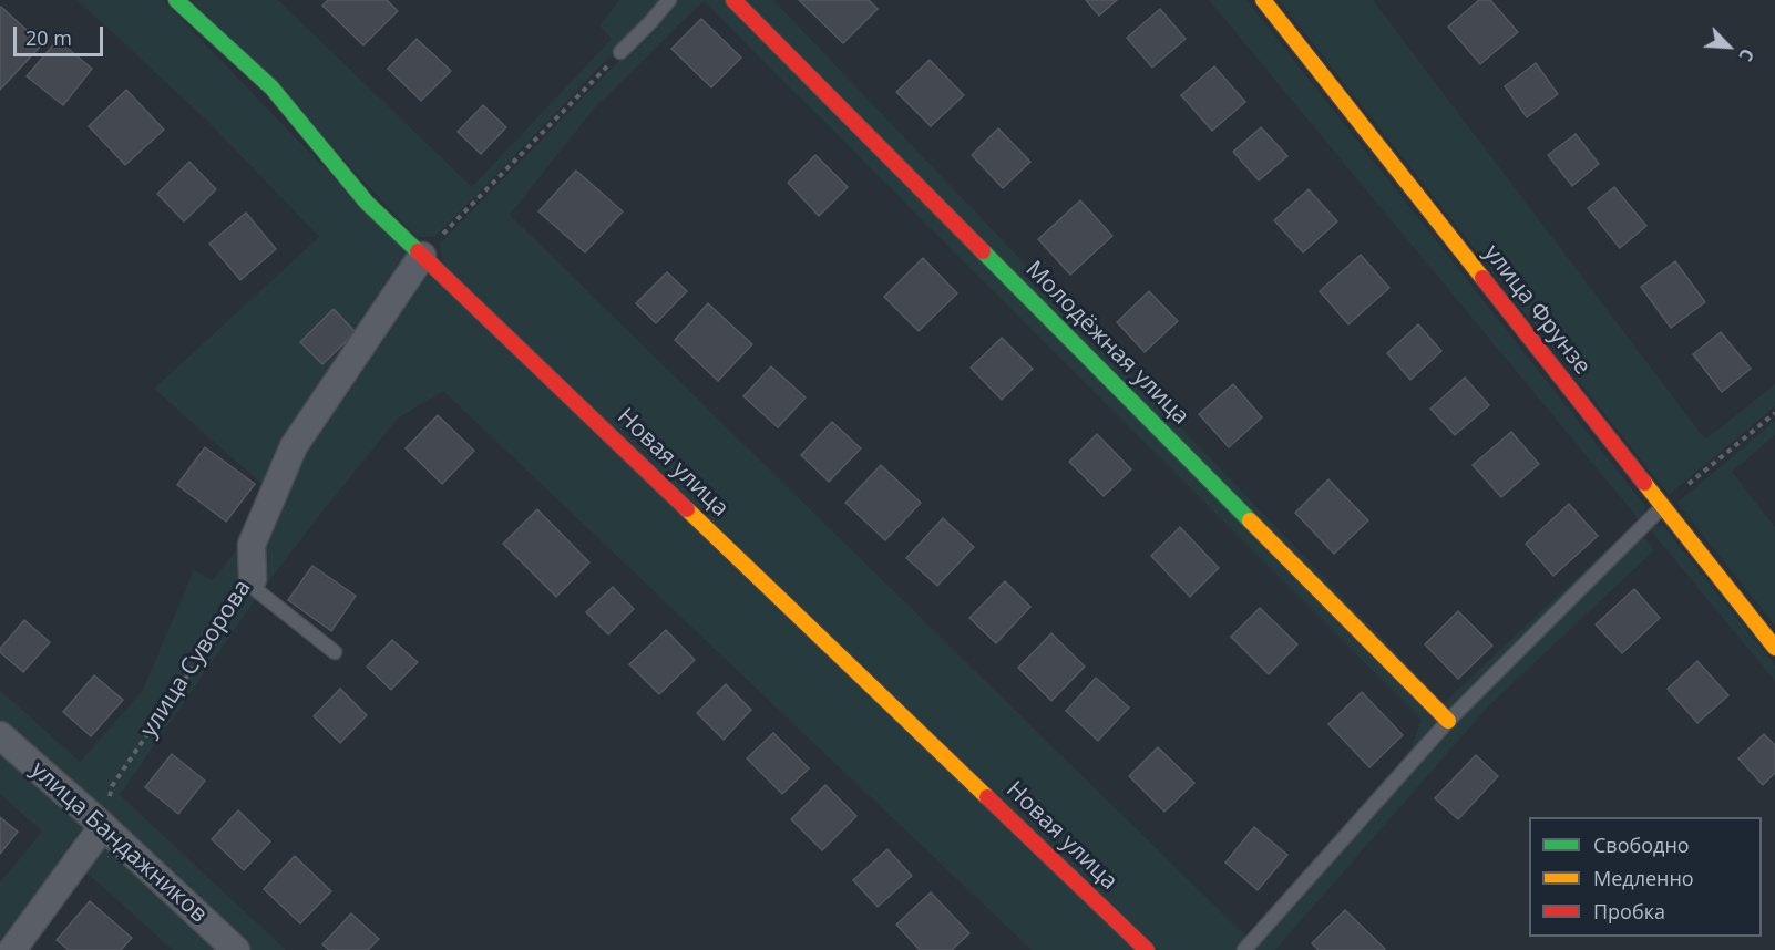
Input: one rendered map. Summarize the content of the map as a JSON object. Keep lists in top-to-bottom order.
{
  "streets": {
    "street": [
      "улица Фрунзе",
      "Молодёжная улица",
      "Новая улица",
      "улица Суворова",
      "улица Бандажников"
    ]
  },
  "crossings": [
    ["Новая улица", "улица Суворова"],
    ["улица Суворова", "улица Бандажников"]
  ],
  "legend": ["Свободно", "Медленно", "Пробка"],
  "scale_bar": "20 m",
  "north": "bottom right"
}
